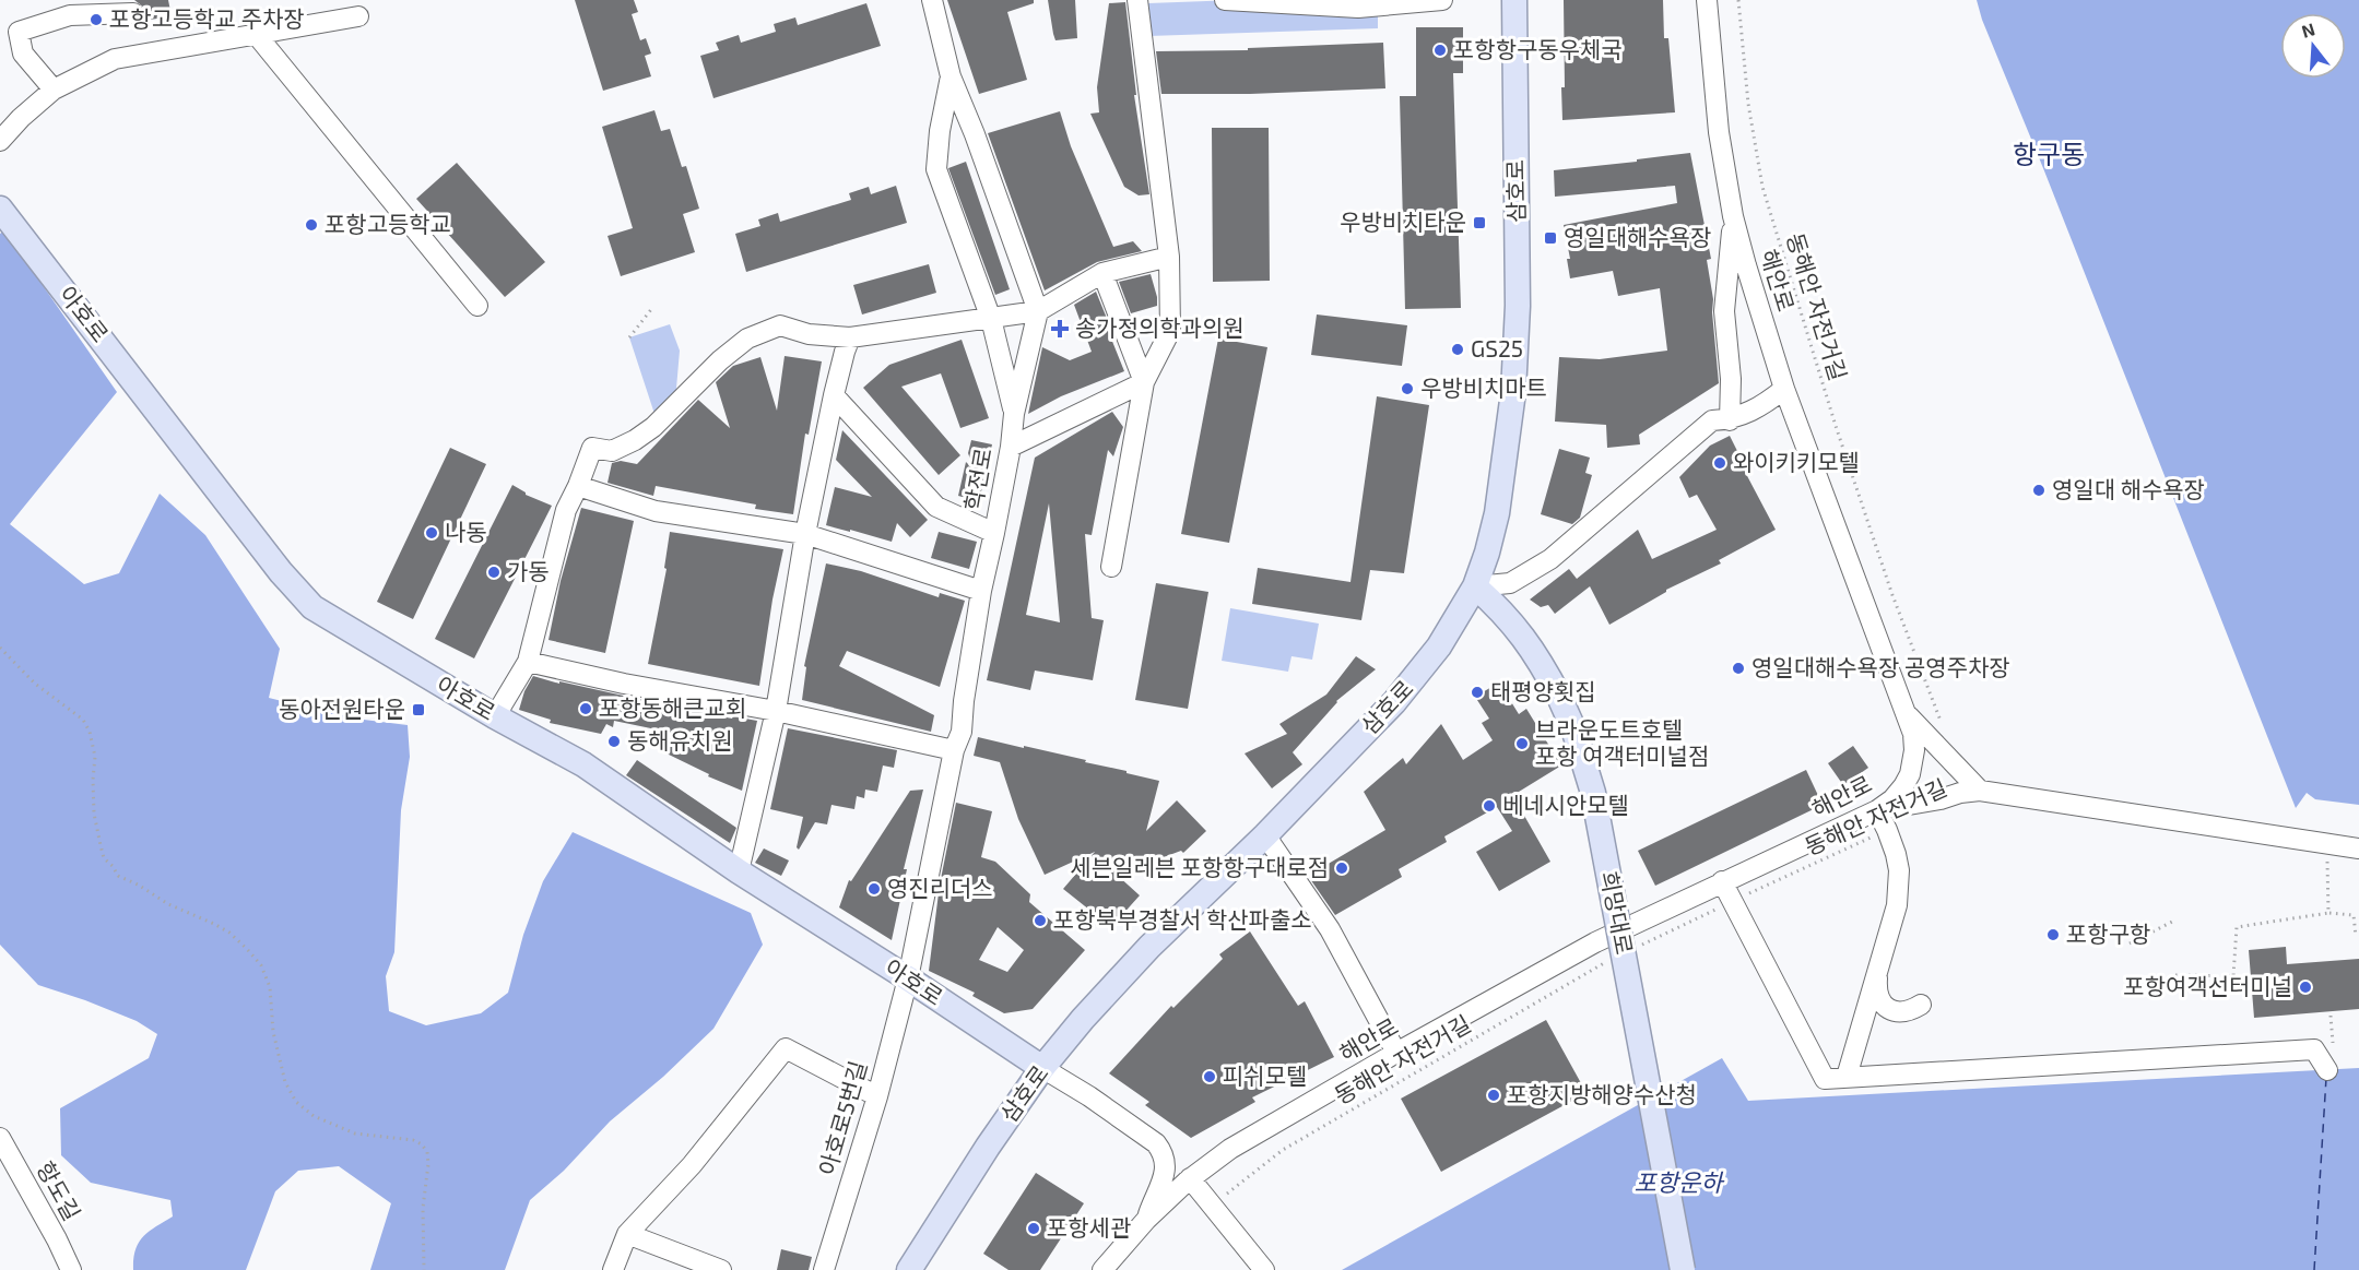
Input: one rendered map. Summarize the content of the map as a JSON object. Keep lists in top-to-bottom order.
{
  "streets": {
    "main road": ["삼호로", "아호로", "희망대로"],
    "street": [
      "해안로",
      "학전로",
      "아호로5번길",
      "항도길"
    ],
    "path": ["동해안 자전거길"]
  },
  "crossings": [
    ["삼호로", "아호로"],
    ["삼호로", "희망대로"],
    ["아호로", "학전로"],
    ["아호로", "아호로5번길"],
    ["학전로", "아호로5번길"]
  ],
  "districts": ["항구동"],
  "water": ["포항운하"],
  "places": {
    "other": [
      "포항고등학교 주차장",
      "포항항구동우체국",
      "포항고등학교",
      "GS25",
      "우방비치마트",
      "와이키키모텔",
      "영일대 해수욕장",
      "나동",
      "가동",
      "영일대해수욕장 공영주차장",
      "태평양횟집",
      "포항동해큰교회",
      "동해유치원",
      "브라운도트호텔 포항 여객터미널점",
      "베네시안모텔",
      "세븐일레븐 포항항구대로점",
      "영진리더스",
      "포항북부경찰서 학산파출소",
      "포항구항",
      "포항여객선터미널",
      "피쉬모텔",
      "포항지방해양수산청",
      "포항세관"
    ],
    "transit": ["우방비치타운", "영일대해수욕장", "동아전원타운"],
    "health": ["송가정의학과의원"]
  },
  "north": "top"
}
